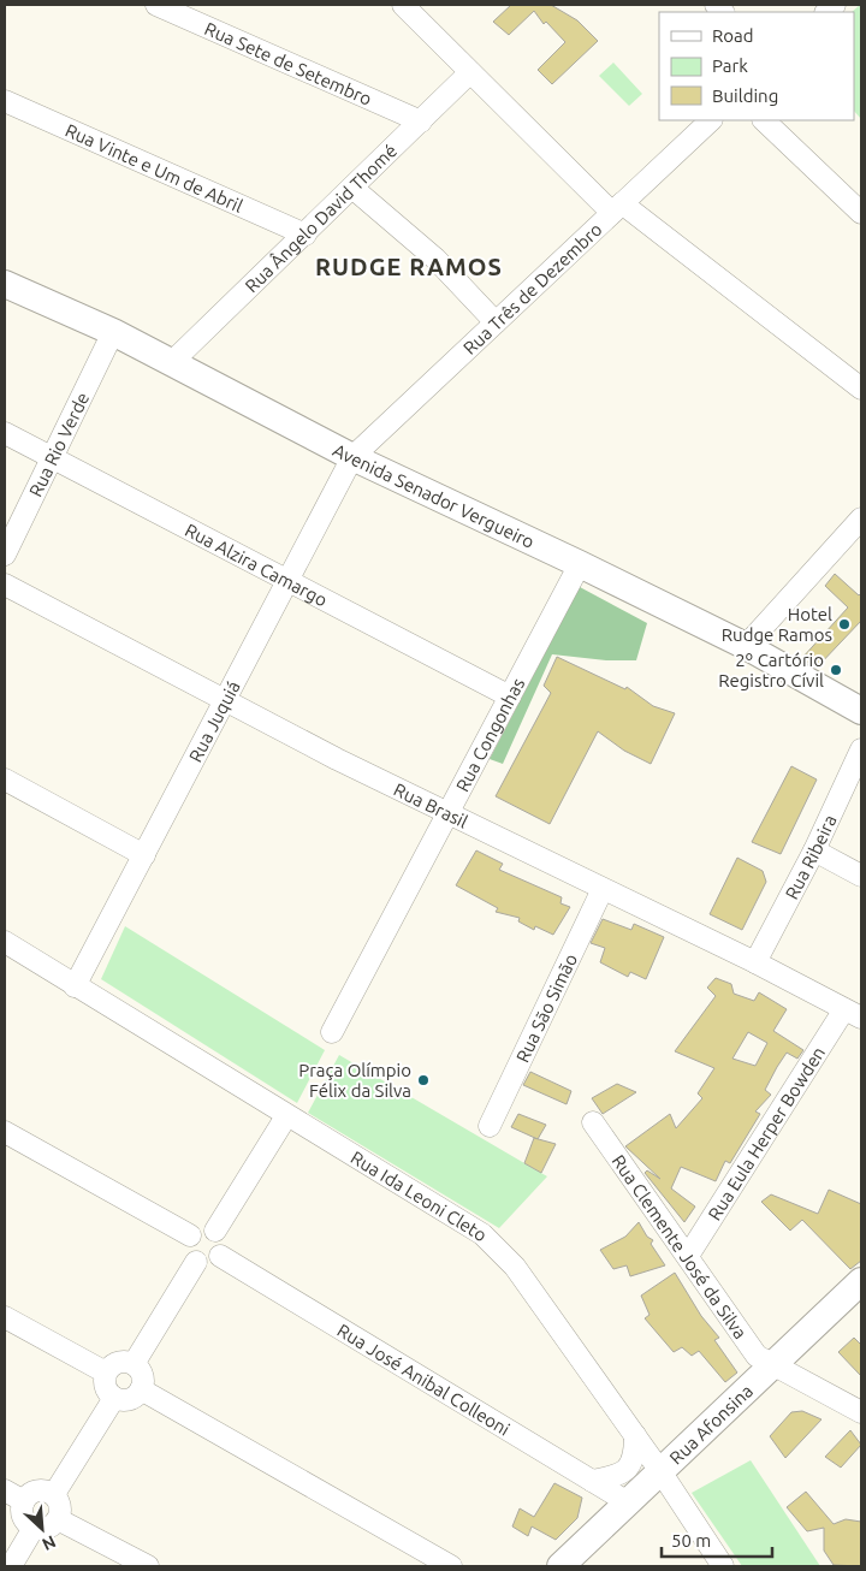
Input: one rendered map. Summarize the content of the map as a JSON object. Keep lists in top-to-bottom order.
{
  "streets": {
    "main road": ["Avenida Senador Vergueiro", "Rua Afonsina"],
    "street": [
      "Rua Sete de Setembro",
      "Rua Vinte e Um de Abril",
      "Rua Ângelo David Thomé",
      "Rua Três de Dezembro",
      "Rua Rio Verde",
      "Rua Alzira Camargo",
      "Rua Juquiá",
      "Rua Congonhas",
      "Rua Brasil",
      "Rua Ribeira",
      "Rua São Simão",
      "Rua Eula Herper Bowden",
      "Rua Ida Leoni Cleto",
      "Rua Clemente José da Silva",
      "Rua José Anibal Colleoni"
    ]
  },
  "crossings": [
    ["Rua Sete de Setembro", "Rua Ângelo David Thomé"],
    ["Rua Vinte e Um de Abril", "Rua Ângelo David Thomé"],
    ["Rua Ângelo David Thomé", "Avenida Senador Vergueiro"],
    ["Rua Três de Dezembro", "Avenida Senador Vergueiro"],
    ["Rua Três de Dezembro", "Rua Juquiá"],
    ["Rua Rio Verde", "Avenida Senador Vergueiro"],
    ["Rua Rio Verde", "Rua Alzira Camargo"],
    ["Avenida Senador Vergueiro", "Rua Juquiá"],
    ["Avenida Senador Vergueiro", "Rua Congonhas"],
    ["Rua Alzira Camargo", "Rua Juquiá"],
    ["Rua Alzira Camargo", "Rua Congonhas"],
    ["Rua Juquiá", "Rua Brasil"],
    ["Rua Juquiá", "Rua Ida Leoni Cleto"],
    ["Rua Congonhas", "Rua Brasil"],
    ["Rua Brasil", "Rua Ribeira"],
    ["Rua Brasil", "Rua São Simão"],
    ["Rua Brasil", "Rua Eula Herper Bowden"],
    ["Rua Eula Herper Bowden", "Rua Clemente José da Silva"],
    ["Rua Ida Leoni Cleto", "Rua Afonsina"],
    ["Rua Clemente José da Silva", "Rua Afonsina"],
    ["Rua José Anibal Colleoni", "Rua Afonsina"]
  ],
  "districts": ["RUDGE RAMOS"],
  "places": ["Hotel Rudge Ramos", "2º Cartório Registro Cívil", "Praça Olímpio Félix da Silva"],
  "legend": ["Road", "Park", "Building"],
  "scale_bar": "50 m",
  "north": "bottom right"
}
